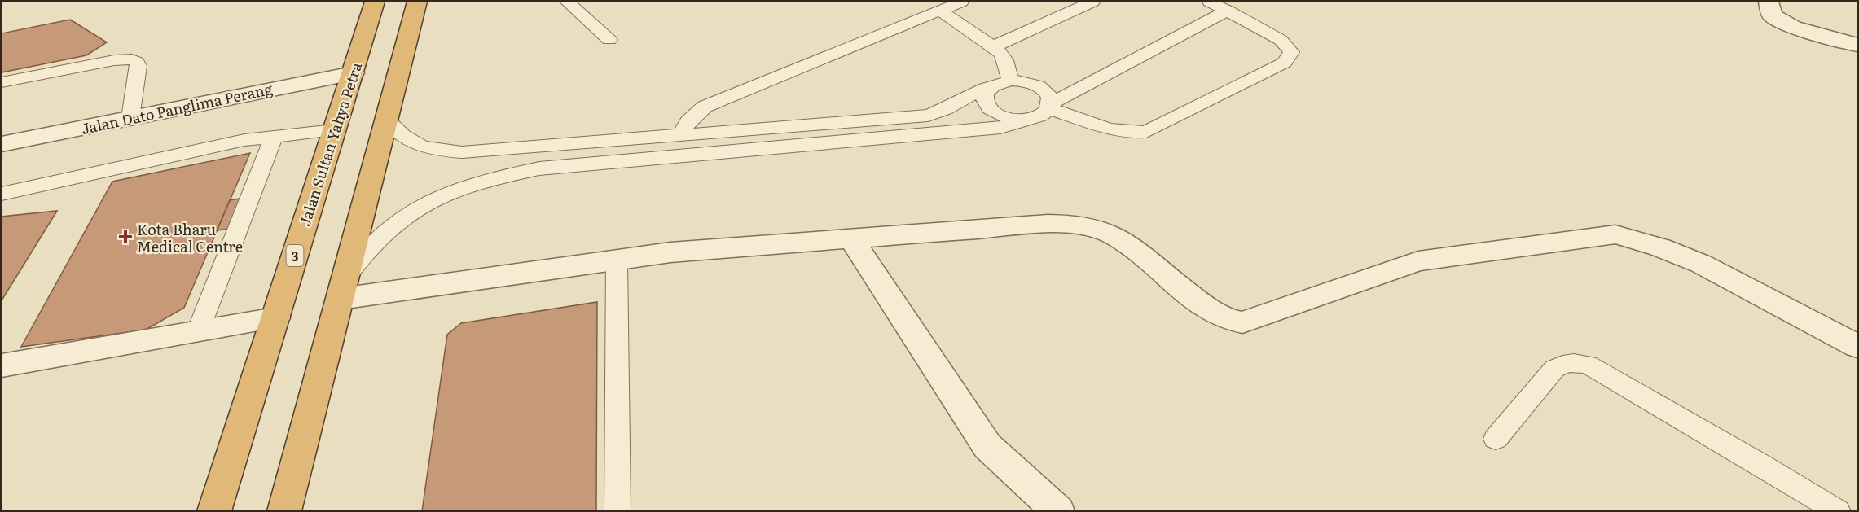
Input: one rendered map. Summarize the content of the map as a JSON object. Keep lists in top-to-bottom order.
{
  "streets": {
    "highway": ["Jalan Sultan Yahya Petra", "3"],
    "street": ["Jalan Dato Panglima Perang"]
  },
  "crossings": [
    ["Jalan Dato Panglima Perang", "Jalan Sultan Yahya Petra"]
  ],
  "places": {
    "health": ["Kota Bharu Medical Centre"]
  }
}
